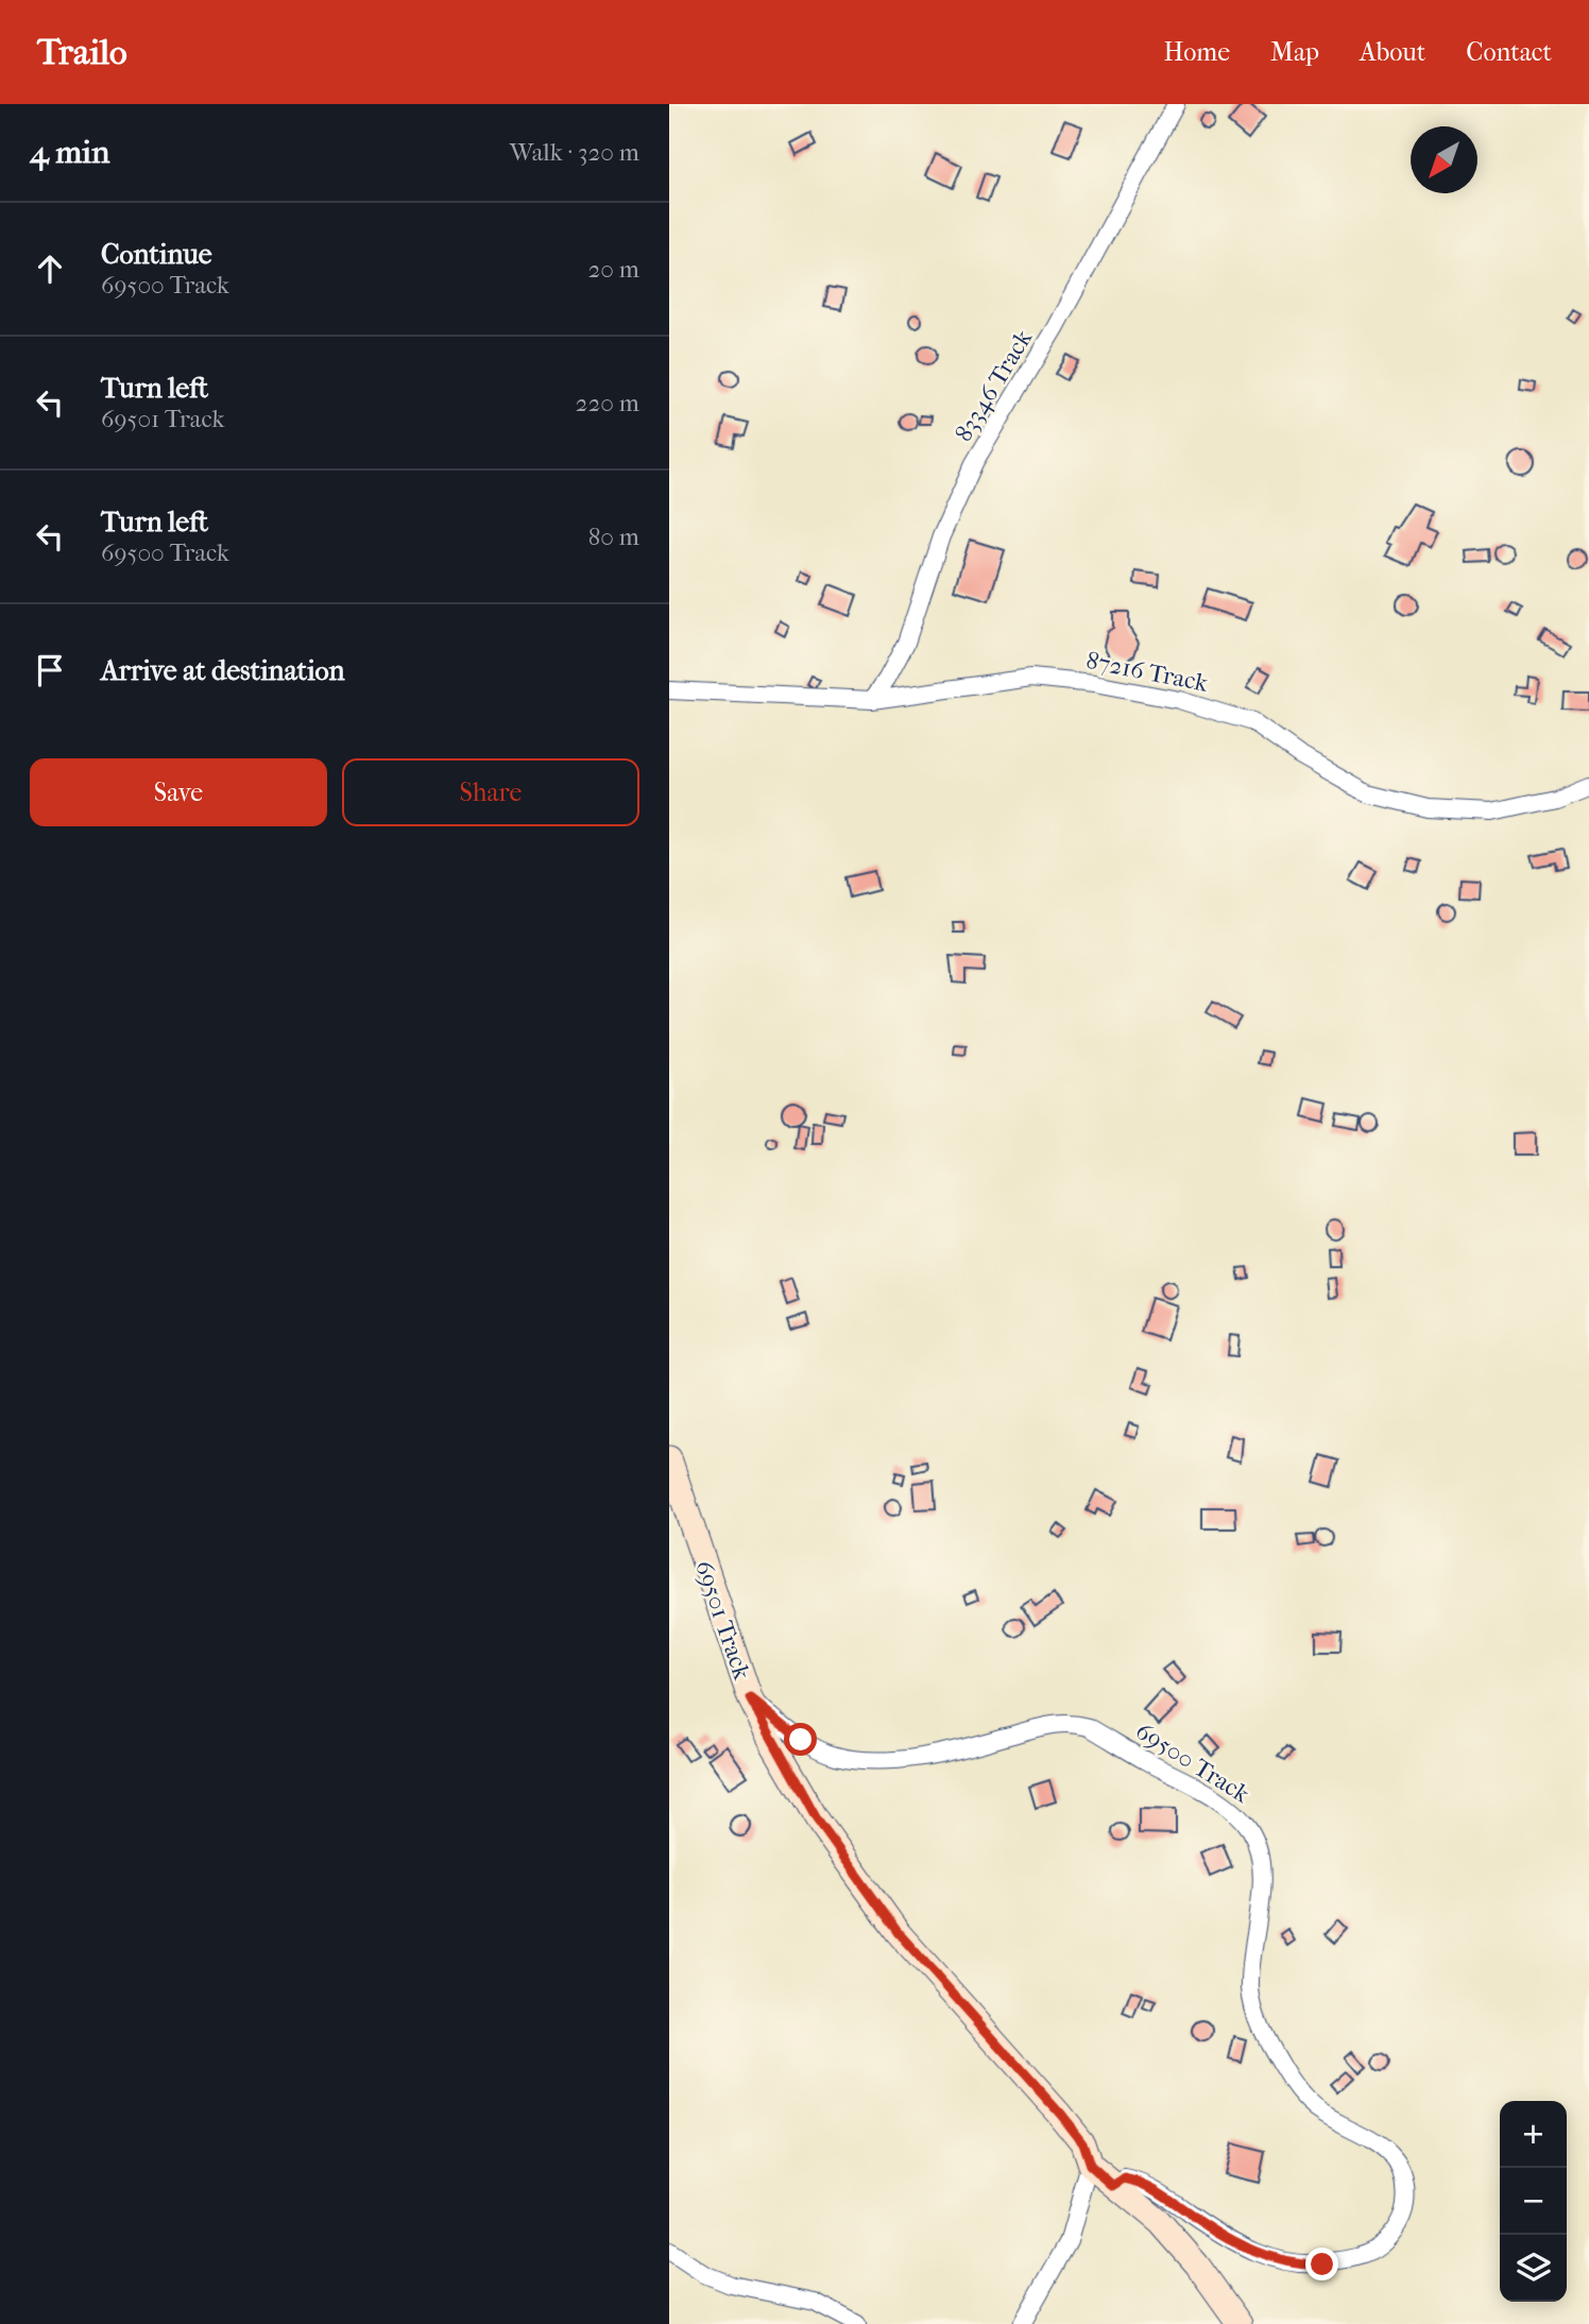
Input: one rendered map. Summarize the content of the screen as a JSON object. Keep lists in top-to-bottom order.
{
  "streets": {
    "street": [
      "83346 Track",
      "87216 Track",
      "69501 Track",
      "69500 Track"
    ]
  },
  "crossings": [
    ["83346 Track", "87216 Track"],
    ["69501 Track", "69500 Track"]
  ],
  "north": "bottom left",
  "page": {
    "header": "Trailo",
    "nav": [
      "Home",
      "Map",
      "About",
      "Contact"
    ],
    "heading": ["4 min", "Walk · 320 m"],
    "list": [
      ["Continue", "69500 Track", "20 m"],
      ["Turn left", "69501 Track", "220 m"],
      ["Turn left", "69500 Track", "80 m"],
      "Arrive at destination"
    ],
    "buttons": ["Save", "Share"],
    "map_buttons": ["+", "−"]
  }
}
